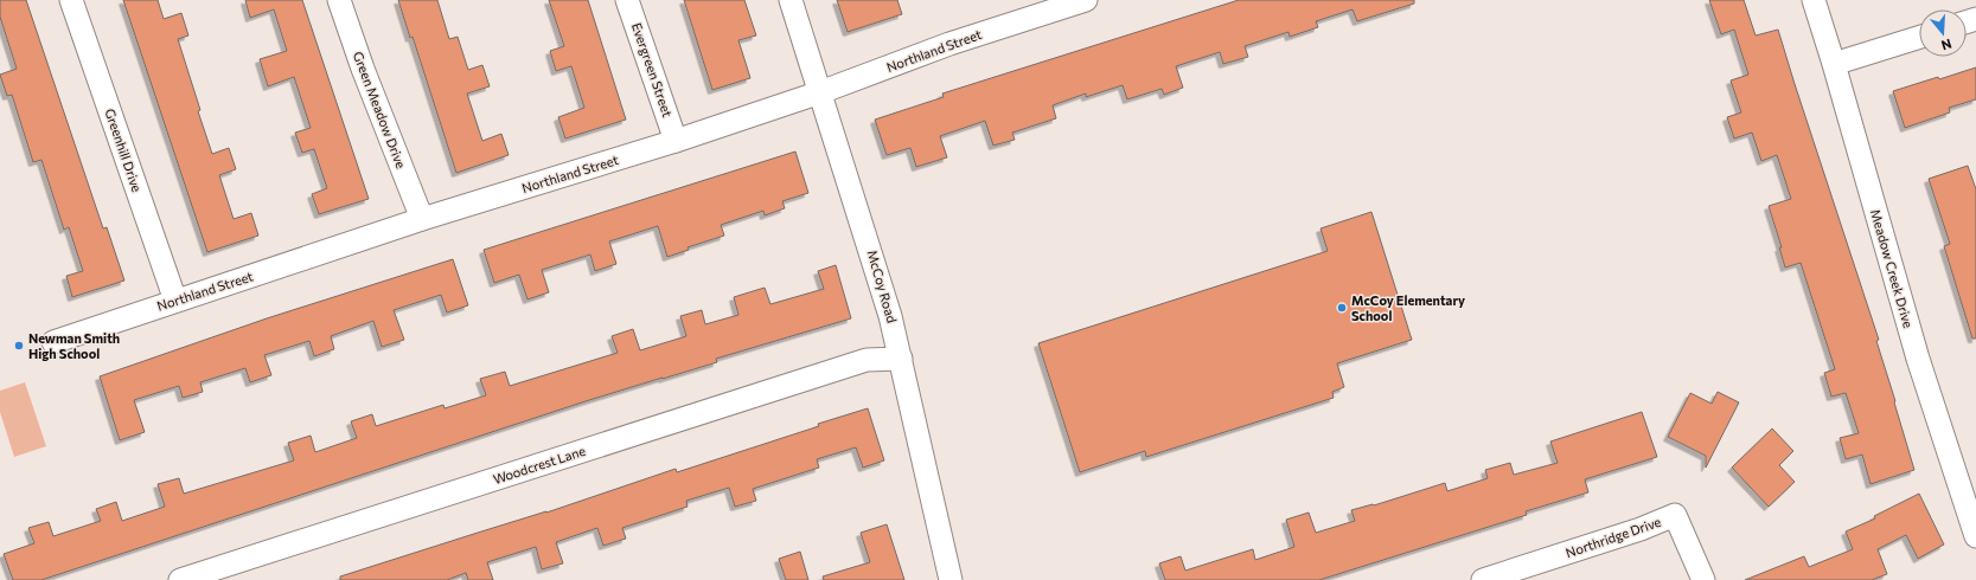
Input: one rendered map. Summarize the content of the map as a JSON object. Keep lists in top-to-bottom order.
{
  "streets": {
    "street": [
      "Northland Street",
      "Evergreen Street",
      "Green Meadow Drive",
      "Greenhill Drive",
      "Meadow Creek Drive",
      "McCoy Road",
      "Woodcrest Lane",
      "Northridge Drive"
    ]
  },
  "crossings": [
    ["Northland Street", "Evergreen Street"],
    ["Northland Street", "Green Meadow Drive"],
    ["Northland Street", "Greenhill Drive"],
    ["Northland Street", "McCoy Road"],
    ["McCoy Road", "Woodcrest Lane"]
  ],
  "places": ["McCoy Elementary School", "Newman Smith High School"],
  "north": "bottom"
}
